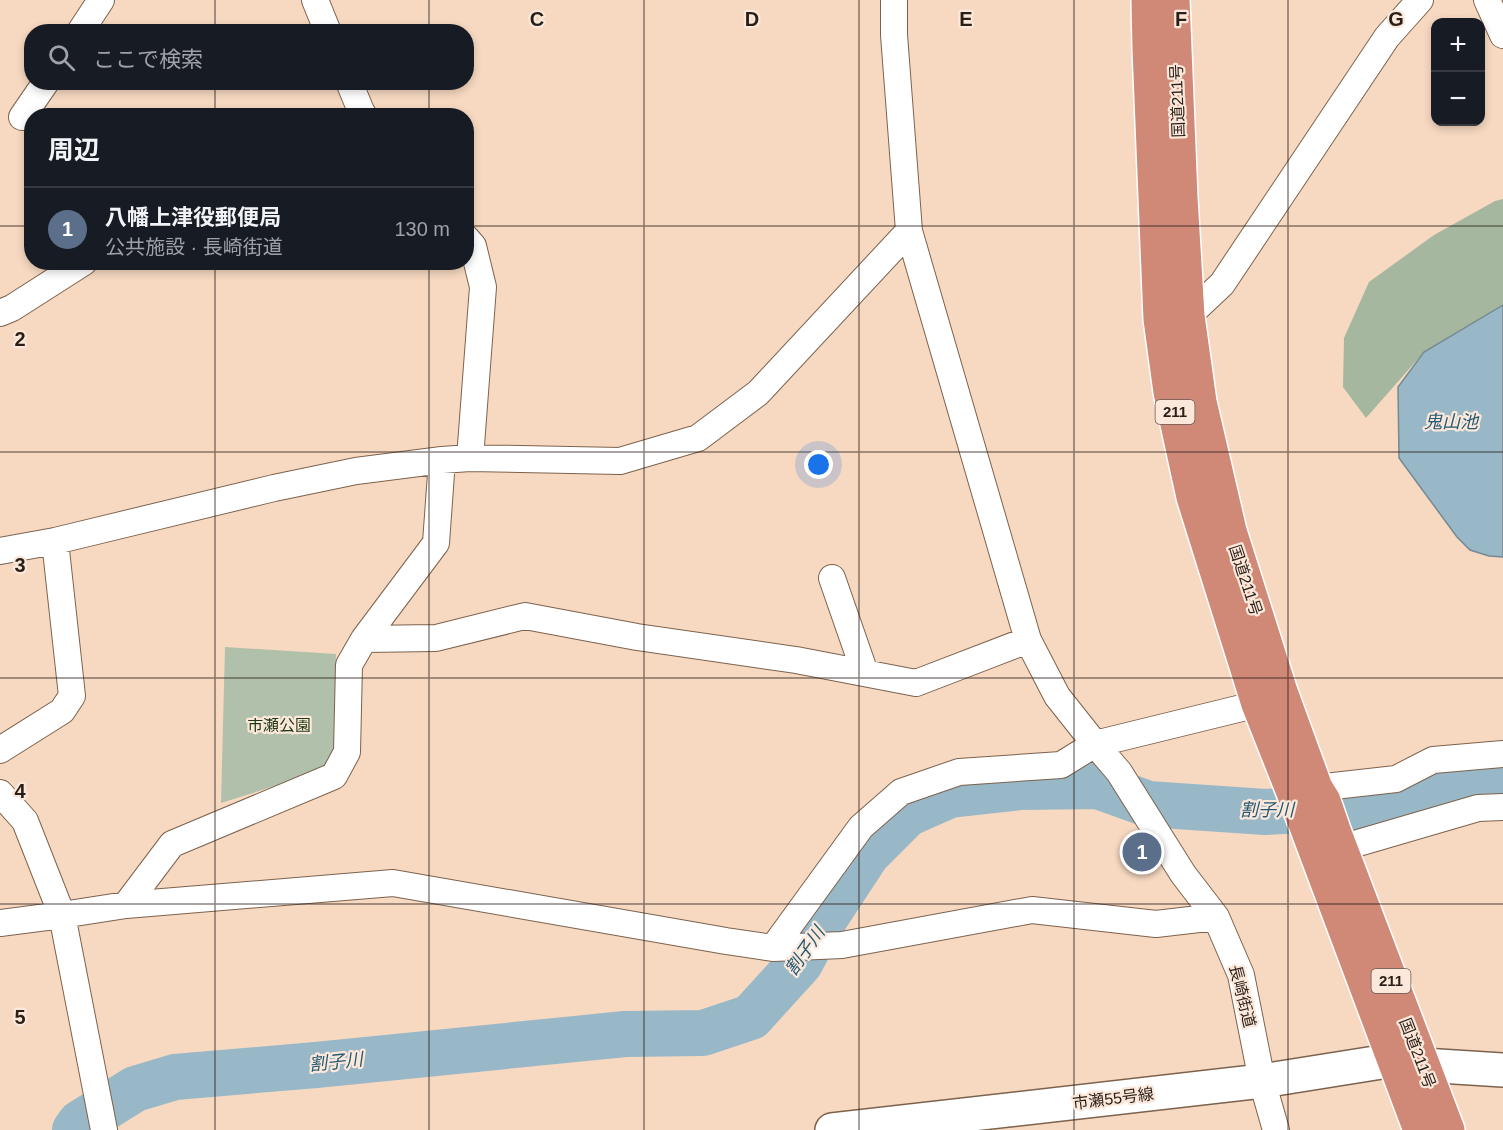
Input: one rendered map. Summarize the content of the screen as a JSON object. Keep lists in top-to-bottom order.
{
  "streets": {
    "highway": ["国道211号", "211"],
    "street": ["長崎街道", "市瀬55号線"]
  },
  "crossings": [
    ["国道211号", "市瀬55号線"],
    ["長崎街道", "市瀬55号線"]
  ],
  "water": ["鬼山池", "割子川"],
  "parks": ["市瀬公園"],
  "page": {
    "map_buttons": ["+", "−"],
    "search": "ここで検索",
    "heading": "周辺",
    "list": [
      {
        "mark": "1",
        "name": "八幡上津役郵便局",
        "note": "公共施設 · 長崎街道",
        "value": "130 m"
      }
    ],
    "pins": "1"
  },
  "grid": {
    "columns": [
      "C",
      "D",
      "E",
      "F",
      "G"
    ],
    "rows": [
      "2",
      "3",
      "4",
      "5"
    ]
  }
}
